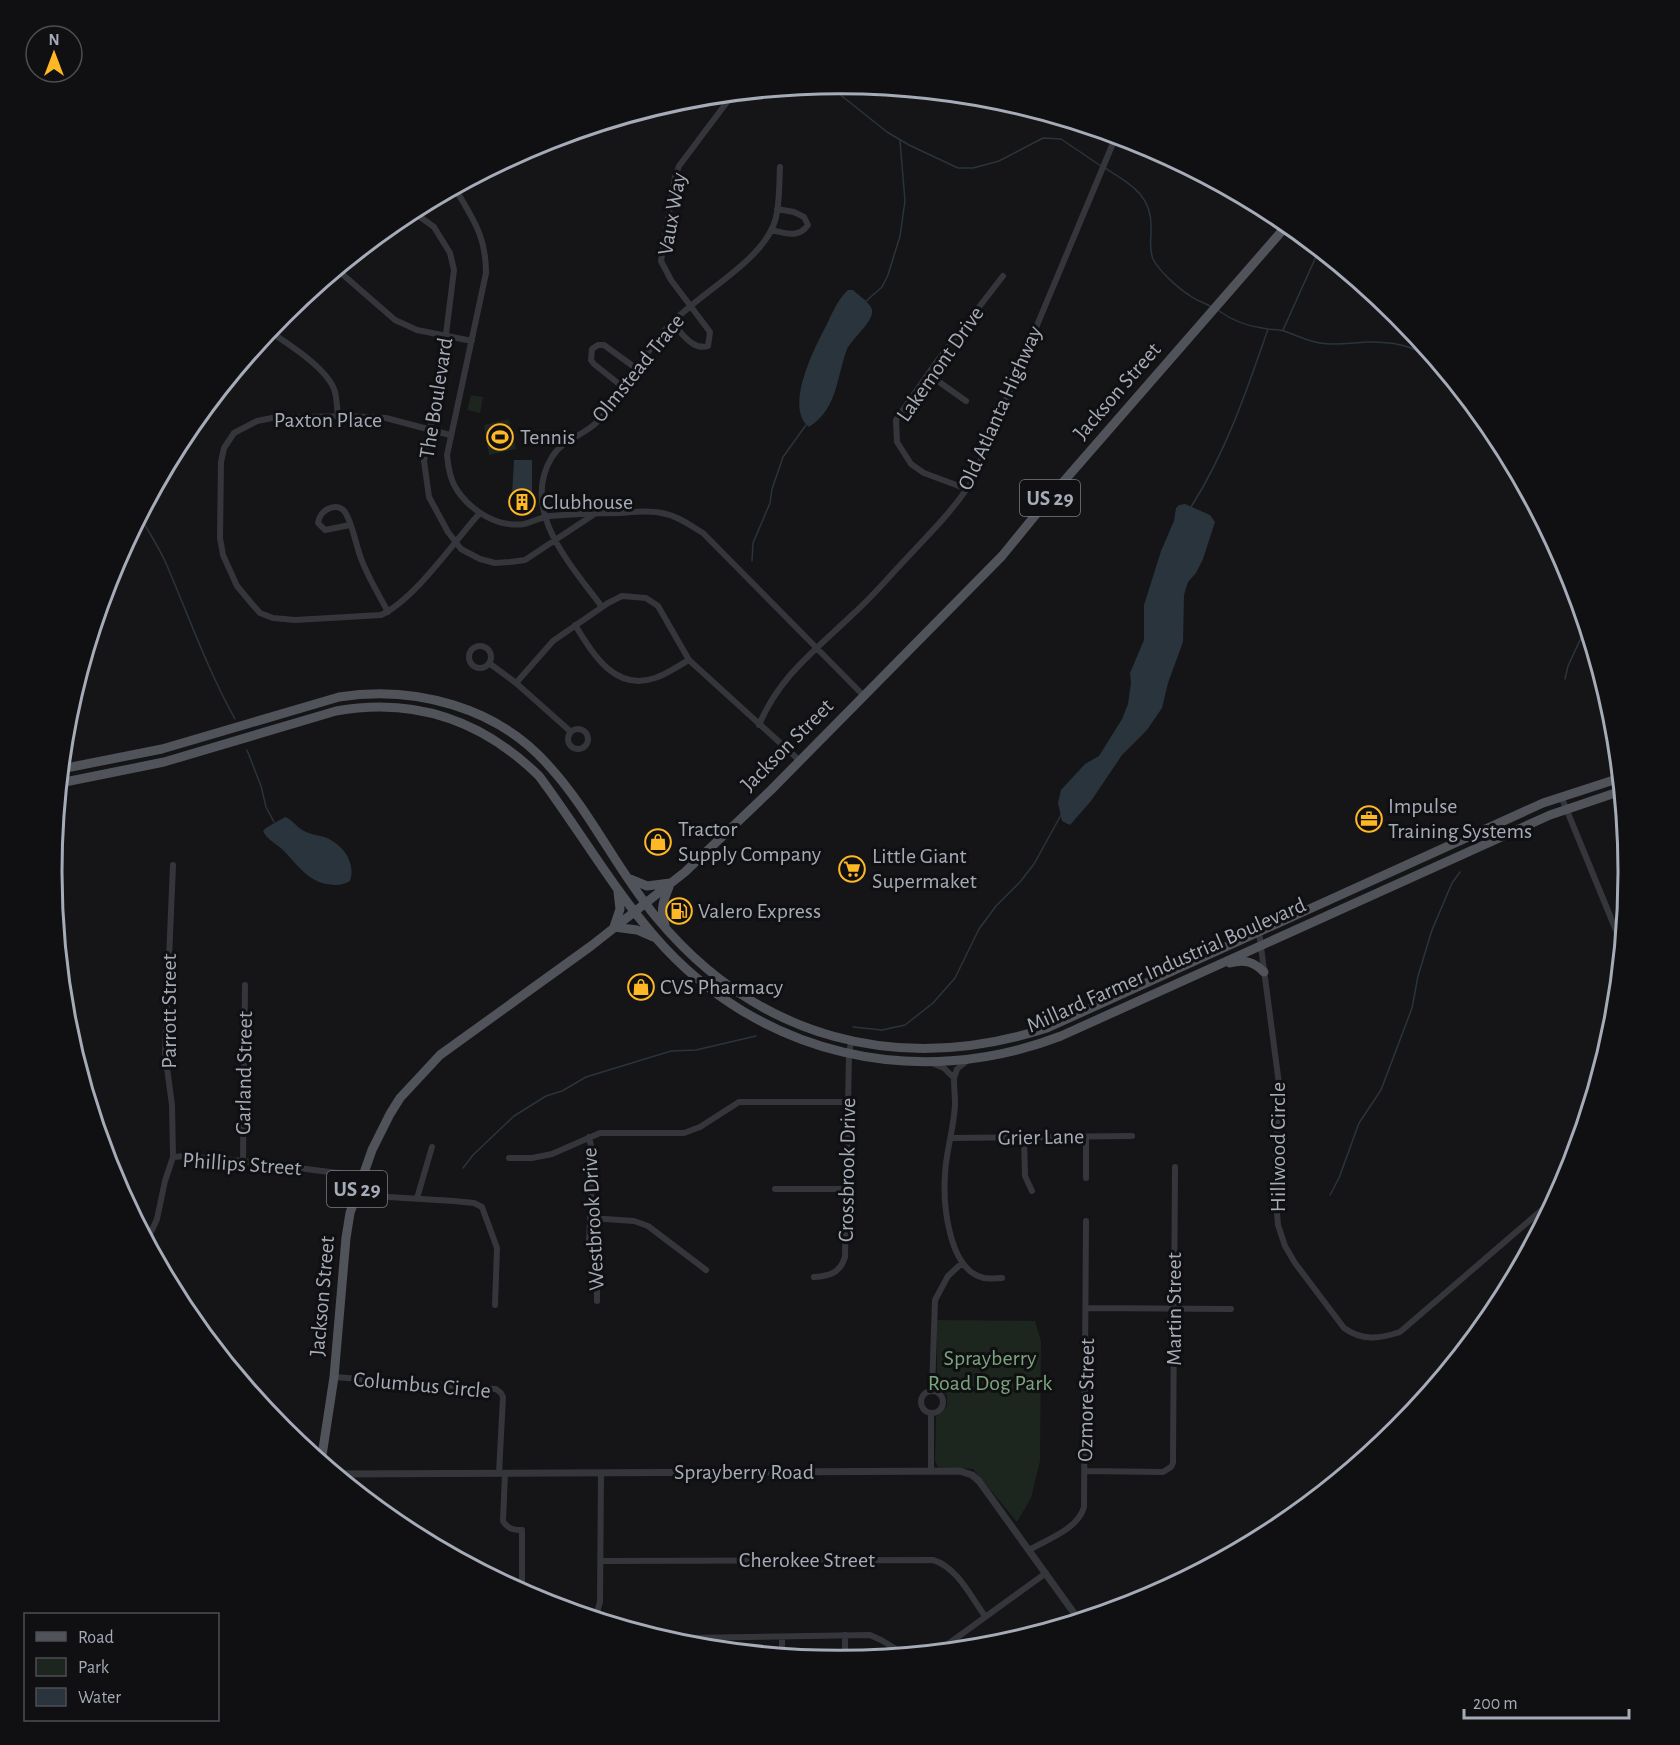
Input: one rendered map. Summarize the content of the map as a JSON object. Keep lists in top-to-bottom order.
{
  "streets": {
    "main road": ["Jackson Street", "US 29", "Millard Farmer Industrial Boulevard"],
    "street": [
      "Vaux Way",
      "Lakemont Drive",
      "Olmstead Trace",
      "The Boulevard",
      "Old Atlanta Highway",
      "Paxton Place",
      "Parrott Street",
      "Garland Street",
      "Grier Lane",
      "Hillwood Circle",
      "Phillips Street",
      "Crossbrook Drive",
      "Westbrook Drive",
      "Martin Street",
      "Columbus Circle",
      "Ozmore Street",
      "Sprayberry Road",
      "Cherokee Street"
    ]
  },
  "crossings": [
    ["Vaux Way", "Olmstead Trace"],
    ["Lakemont Drive", "Old Atlanta Highway"],
    ["Olmstead Trace", "The Boulevard"],
    ["Jackson Street", "The Boulevard"],
    ["Jackson Street", "Millard Farmer Industrial Boulevard"],
    ["Jackson Street", "Phillips Street"],
    ["Jackson Street", "Columbus Circle"],
    ["The Boulevard", "Old Atlanta Highway"],
    ["The Boulevard", "Paxton Place"],
    ["Millard Farmer Industrial Boulevard", "Hillwood Circle"],
    ["Millard Farmer Industrial Boulevard", "Crossbrook Drive"],
    ["Parrott Street", "Phillips Street"],
    ["Garland Street", "Phillips Street"],
    ["Martin Street", "Ozmore Street"],
    ["Columbus Circle", "Sprayberry Road"],
    ["Ozmore Street", "Sprayberry Road"]
  ],
  "parks": ["Sprayberry Road Dog Park"],
  "places": {
    "sports": ["Tennis"],
    "building": ["Clubhouse"],
    "office": ["Impulse Training Systems"],
    "shop": ["Tractor Supply Company", "CVS Pharmacy"],
    "supermarket": ["Little Giant Supermaket"],
    "fuel station": ["Valero Express"]
  },
  "legend": ["Road", "Park", "Water"],
  "scale_bar": "200 m",
  "north": "top"
}
